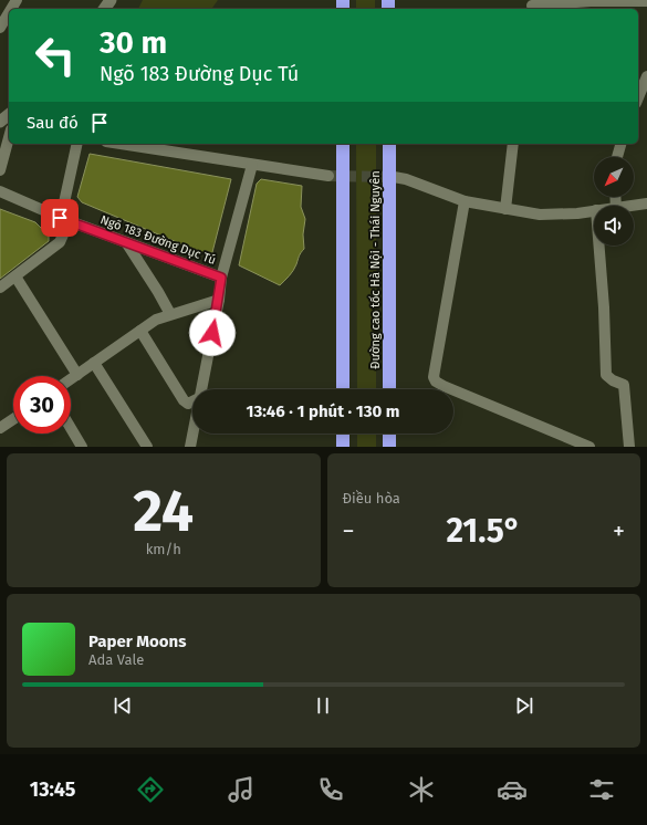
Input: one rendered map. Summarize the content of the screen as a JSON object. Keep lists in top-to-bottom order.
{
  "streets": {
    "highway": ["Đường cao tốc Hà Nội - Thái Nguyên"],
    "street": ["Ngõ 183 Đường Dục Tú"]
  },
  "north": "bottom left",
  "page": {
    "turn": ["30 m", "Ngõ 183 Đường Dục Tú"],
    "then": "Sau đó",
    "limit": "30",
    "trip": "13:46 · 1 phút · 130 m",
    "tile": [
      ["24", "km/h"],
      "Điều hòa"
    ],
    "heat": ["−", "21.5°", "+"],
    "song": ["Paper Moons", "Ada Vale"],
    "tabs": "13:45"
  }
}
